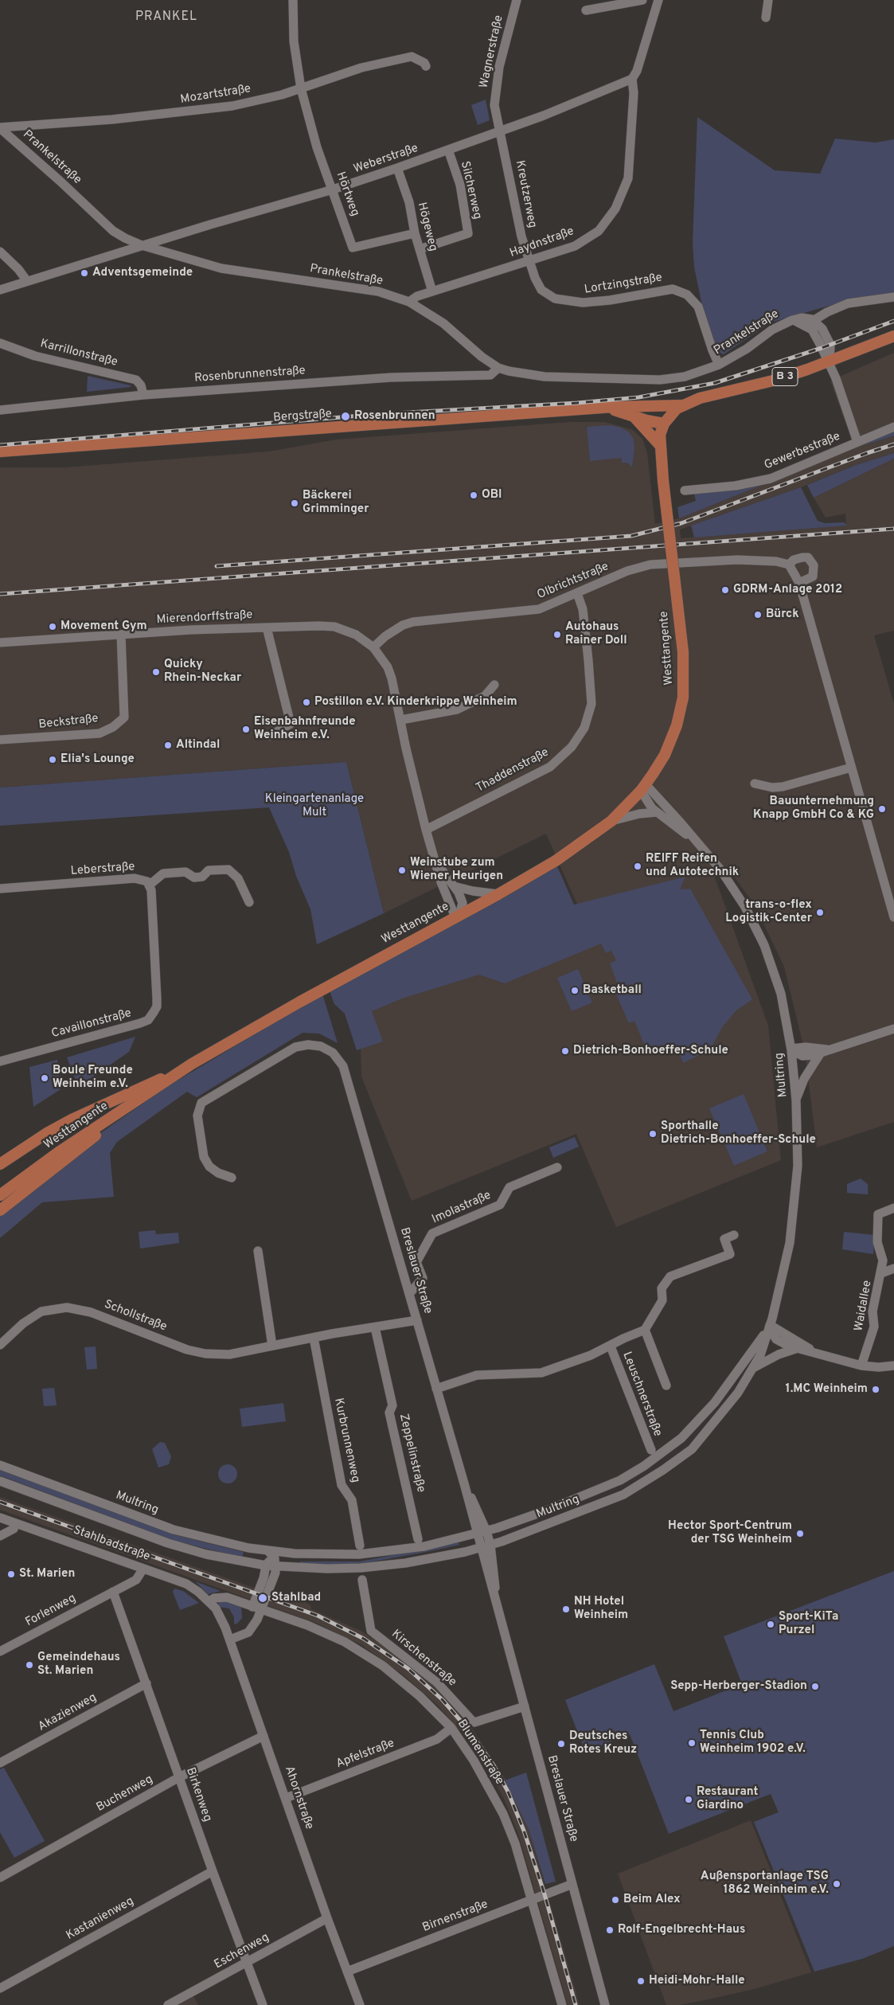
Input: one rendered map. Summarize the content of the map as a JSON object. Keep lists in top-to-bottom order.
{
  "streets": {
    "main road": ["B 3", "Bergstraße", "Westtangente"],
    "street": [
      "Wagnerstraße",
      "Mozartstraße",
      "Prankelstraße",
      "Weberstraße",
      "Silcherweg",
      "Hörtweg",
      "Kreutzerweg",
      "Högeweg",
      "Haydnstraße",
      "Lortzingstraße",
      "Karrillonstraße",
      "Rosenbrunnenstraße",
      "Gewerbestraße",
      "Olbrichtstraße",
      "Mierendorffstraße",
      "Beckstraße",
      "Thaddenstraße",
      "Leberstraße",
      "Cavaillonstraße",
      "Multring",
      "Imolastraße",
      "Breslauer Straße",
      "Waidallee",
      "Schollstraße",
      "Leuschnerstraße",
      "Kurbrunnenweg",
      "Zeppelinstraße",
      "Stahlbadstraße",
      "Forlenweg",
      "Kirschenstraße",
      "Akazienweg",
      "Blumenstraße",
      "Apfelstraße",
      "Buchenweg",
      "Birkenweg",
      "Ahornstraße",
      "Birnenstraße",
      "Kastanienweg",
      "Eschenweg"
    ]
  },
  "crossings": [
    ["Wagnerstraße", "Weberstraße"],
    ["Wagnerstraße", "Kreutzerweg"],
    ["Mozartstraße", "Prankelstraße"],
    ["Mozartstraße", "Hörtweg"],
    ["Prankelstraße", "Weberstraße"],
    ["Prankelstraße", "Haydnstraße"],
    ["Prankelstraße", "Lortzingstraße"],
    ["Prankelstraße", "Rosenbrunnenstraße"],
    ["Weberstraße", "Silcherweg"],
    ["Weberstraße", "Hörtweg"],
    ["Weberstraße", "Kreutzerweg"],
    ["Weberstraße", "Högeweg"],
    ["Weberstraße", "Haydnstraße"],
    ["Silcherweg", "Högeweg"],
    ["Hörtweg", "Högeweg"],
    ["Kreutzerweg", "Haydnstraße"],
    ["Kreutzerweg", "Lortzingstraße"],
    ["Högeweg", "Haydnstraße"],
    ["Haydnstraße", "Lortzingstraße"],
    ["Karrillonstraße", "Rosenbrunnenstraße"],
    ["B 3", "Bergstraße"],
    ["B 3", "Gewerbestraße"],
    ["Olbrichtstraße", "Mierendorffstraße"],
    ["Olbrichtstraße", "Thaddenstraße"],
    ["Mierendorffstraße", "Westtangente"],
    ["Mierendorffstraße", "Beckstraße"],
    ["Mierendorffstraße", "Thaddenstraße"],
    ["Westtangente", "Multring"],
    ["Leberstraße", "Cavaillonstraße"],
    ["Multring", "Breslauer Straße"],
    ["Imolastraße", "Breslauer Straße"],
    ["Breslauer Straße", "Schollstraße"],
    ["Breslauer Straße", "Leuschnerstraße"],
    ["Breslauer Straße", "Kirschenstraße"],
    ["Breslauer Straße", "Birnenstraße"],
    ["Schollstraße", "Kurbrunnenweg"],
    ["Schollstraße", "Zeppelinstraße"],
    ["Stahlbadstraße", "Forlenweg"],
    ["Stahlbadstraße", "Blumenstraße"],
    ["Stahlbadstraße", "Ahornstraße"],
    ["Forlenweg", "Birkenweg"],
    ["Akazienweg", "Birkenweg"],
    ["Blumenstraße", "Apfelstraße"],
    ["Blumenstraße", "Ahornstraße"],
    ["Blumenstraße", "Birnenstraße"],
    ["Apfelstraße", "Ahornstraße"],
    ["Buchenweg", "Birkenweg"],
    ["Buchenweg", "Ahornstraße"],
    ["Birkenweg", "Kastanienweg"],
    ["Birkenweg", "Eschenweg"],
    ["Ahornstraße", "Birnenstraße"],
    ["Ahornstraße", "Eschenweg"]
  ],
  "districts": ["PRANKEL"],
  "parks": ["Kleingartenanlage Mult"],
  "places": [
    "Adventsgemeinde",
    "Rosenbrunnen",
    "OBI",
    "Bäckerei Grimminger",
    "GDRM-Anlage 2012",
    "Bürck",
    "Movement Gym",
    "Autohaus Rainer Doll",
    "Quicky Rhein-Neckar",
    "Postillon e.V. Kinderkrippe Weinheim",
    "Eisenbahnfreunde Weinheim e.V.",
    "Altindal",
    "Elia's Lounge",
    "Bauunternehmung Knapp GmbH Co & KG",
    "REIFF Reifen und Autotechnik",
    "Weinstube zum Wiener Heurigen",
    "trans-o-flex Logistik-Center",
    "Basketball",
    "Dietrich-Bonhoeffer-Schule",
    "Boule Freunde Weinheim e.V.",
    "Sporthalle Dietrich-Bonhoeffer-Schule",
    "1.MC Weinheim",
    "Hector Sport-Centrum der TSG Weinheim",
    "St. Marien",
    "Stahlbad",
    "NH Hotel Weinheim",
    "Sport-KiTa Purzel",
    "Gemeindehaus St. Marien",
    "Sepp-Herberger-Stadion",
    "Tennis Club Weinheim 1902 e.V.",
    "Deutsches Rotes Kreuz",
    "Restaurant Giardino",
    "Außensportanlage TSG 1862 Weinheim e.V.",
    "Beim Alex",
    "Rolf-Engelbrecht-Haus",
    "Heidi-Mohr-Halle"
  ]
}
